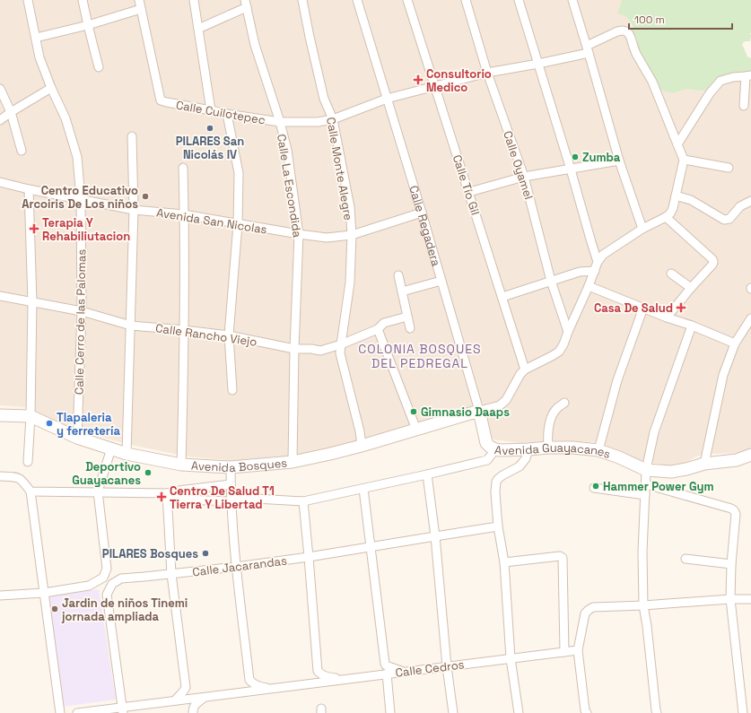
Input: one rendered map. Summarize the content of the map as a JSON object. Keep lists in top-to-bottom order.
{
  "streets": {
    "street": [
      "Calle Cuilotepec",
      "Calle Oyamel",
      "Calle Monte Alegre",
      "Calle Tío Gil",
      "Calle La Escondida",
      "Avenida San Nicolas",
      "Calle Regadera",
      "Calle Cerro de las Palomas",
      "Calle Rancho Viejo",
      "Avenida Guayacanes",
      "Avenida Bosques",
      "Calle Jacarandas",
      "Calle Cedros"
    ]
  },
  "crossings": [
    ["Calle Cuilotepec", "Calle Oyamel"],
    ["Calle Cuilotepec", "Calle Monte Alegre"],
    ["Calle Cuilotepec", "Calle Tío Gil"],
    ["Calle Cuilotepec", "Calle La Escondida"],
    ["Calle Cuilotepec", "Calle Regadera"],
    ["Calle Monte Alegre", "Avenida San Nicolas"],
    ["Calle Monte Alegre", "Calle Rancho Viejo"],
    ["Calle Monte Alegre", "Avenida Bosques"],
    ["Calle La Escondida", "Avenida San Nicolas"],
    ["Calle La Escondida", "Calle Rancho Viejo"],
    ["Calle La Escondida", "Avenida Bosques"],
    ["Avenida San Nicolas", "Calle Regadera"],
    ["Avenida San Nicolas", "Calle Cerro de las Palomas"],
    ["Calle Regadera", "Avenida Guayacanes"],
    ["Calle Regadera", "Avenida Bosques"],
    ["Calle Cerro de las Palomas", "Calle Rancho Viejo"],
    ["Calle Cerro de las Palomas", "Avenida Bosques"],
    ["Avenida Guayacanes", "Avenida Bosques"],
    ["Calle Jacarandas", "Calle Cedros"]
  ],
  "districts": ["COLONIA BOSQUES DEL PEDREGAL"],
  "places": {
    "health": [
      "Consultorio Medico",
      "Terapia Y Rehabiliutacion",
      "Casa De Salud",
      "Centro De Salud T1 Tierra Y Libertad"
    ],
    "other": [
      "PILARES San Nicolás IV",
      "Zumba",
      "Centro Educativo Arcoiris De Los niños",
      "Gimnasio Daaps",
      "Tlapaleria y ferretería",
      "Deportivo Guayacanes",
      "Hammer Power Gym",
      "PILARES Bosques",
      "Jardin de niños Tinemi jornada ampliada"
    ]
  },
  "scale_bar": "100 m"
}
